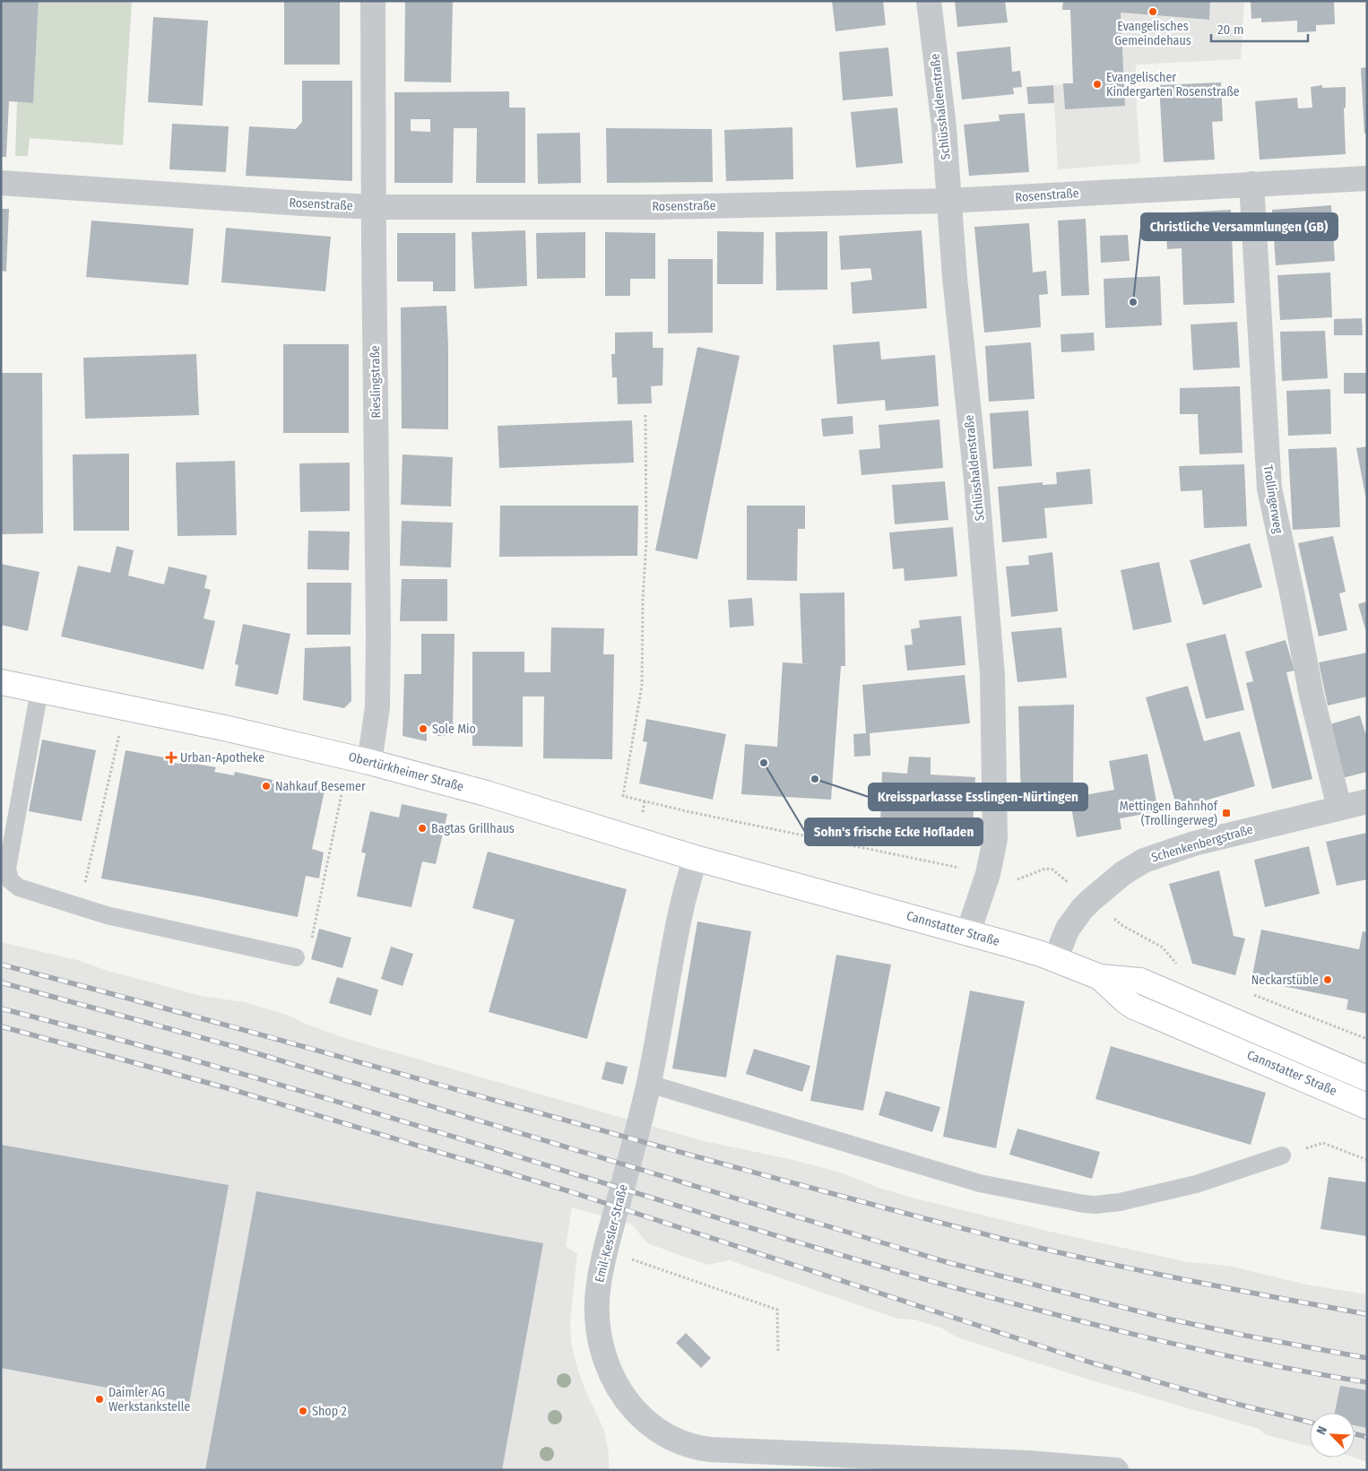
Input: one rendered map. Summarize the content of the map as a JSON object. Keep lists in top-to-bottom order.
{
  "streets": {
    "main road": ["Obertürkheimer Straße", "Cannstatter Straße"],
    "street": [
      "Schlüsshaldenstraße",
      "Rosenstraße",
      "Rieslingstraße",
      "Trollingerweg",
      "Schenkenbergstraße",
      "Emil-Kessler-Straße"
    ]
  },
  "crossings": [
    ["Schlüsshaldenstraße", "Rosenstraße"],
    ["Schlüsshaldenstraße", "Cannstatter Straße"],
    ["Rosenstraße", "Rieslingstraße"],
    ["Rosenstraße", "Trollingerweg"],
    ["Rieslingstraße", "Obertürkheimer Straße"],
    ["Trollingerweg", "Schenkenbergstraße"],
    ["Obertürkheimer Straße", "Cannstatter Straße"],
    ["Obertürkheimer Straße", "Emil-Kessler-Straße"],
    ["Schenkenbergstraße", "Cannstatter Straße"]
  ],
  "places": {
    "other": [
      "Evangelisches Gemeindehaus",
      "Evangelischer Kindergarten Rosenstraße",
      "Christliche Versammlungen (GB)",
      "Sole Mio",
      "Sohn's frische Ecke Hofladen",
      "Kreissparkasse Esslingen-Nürtingen",
      "Nahkauf Besemer",
      "Bagtas Grillhaus",
      "Neckarstüble",
      "Daimler AG Werkstankstelle",
      "Shop 2"
    ],
    "health": ["Urban-Apotheke"],
    "transit": ["Mettingen Bahnhof (Trollingerweg)"]
  },
  "scale_bar": "20 m",
  "north": "top left"
}
